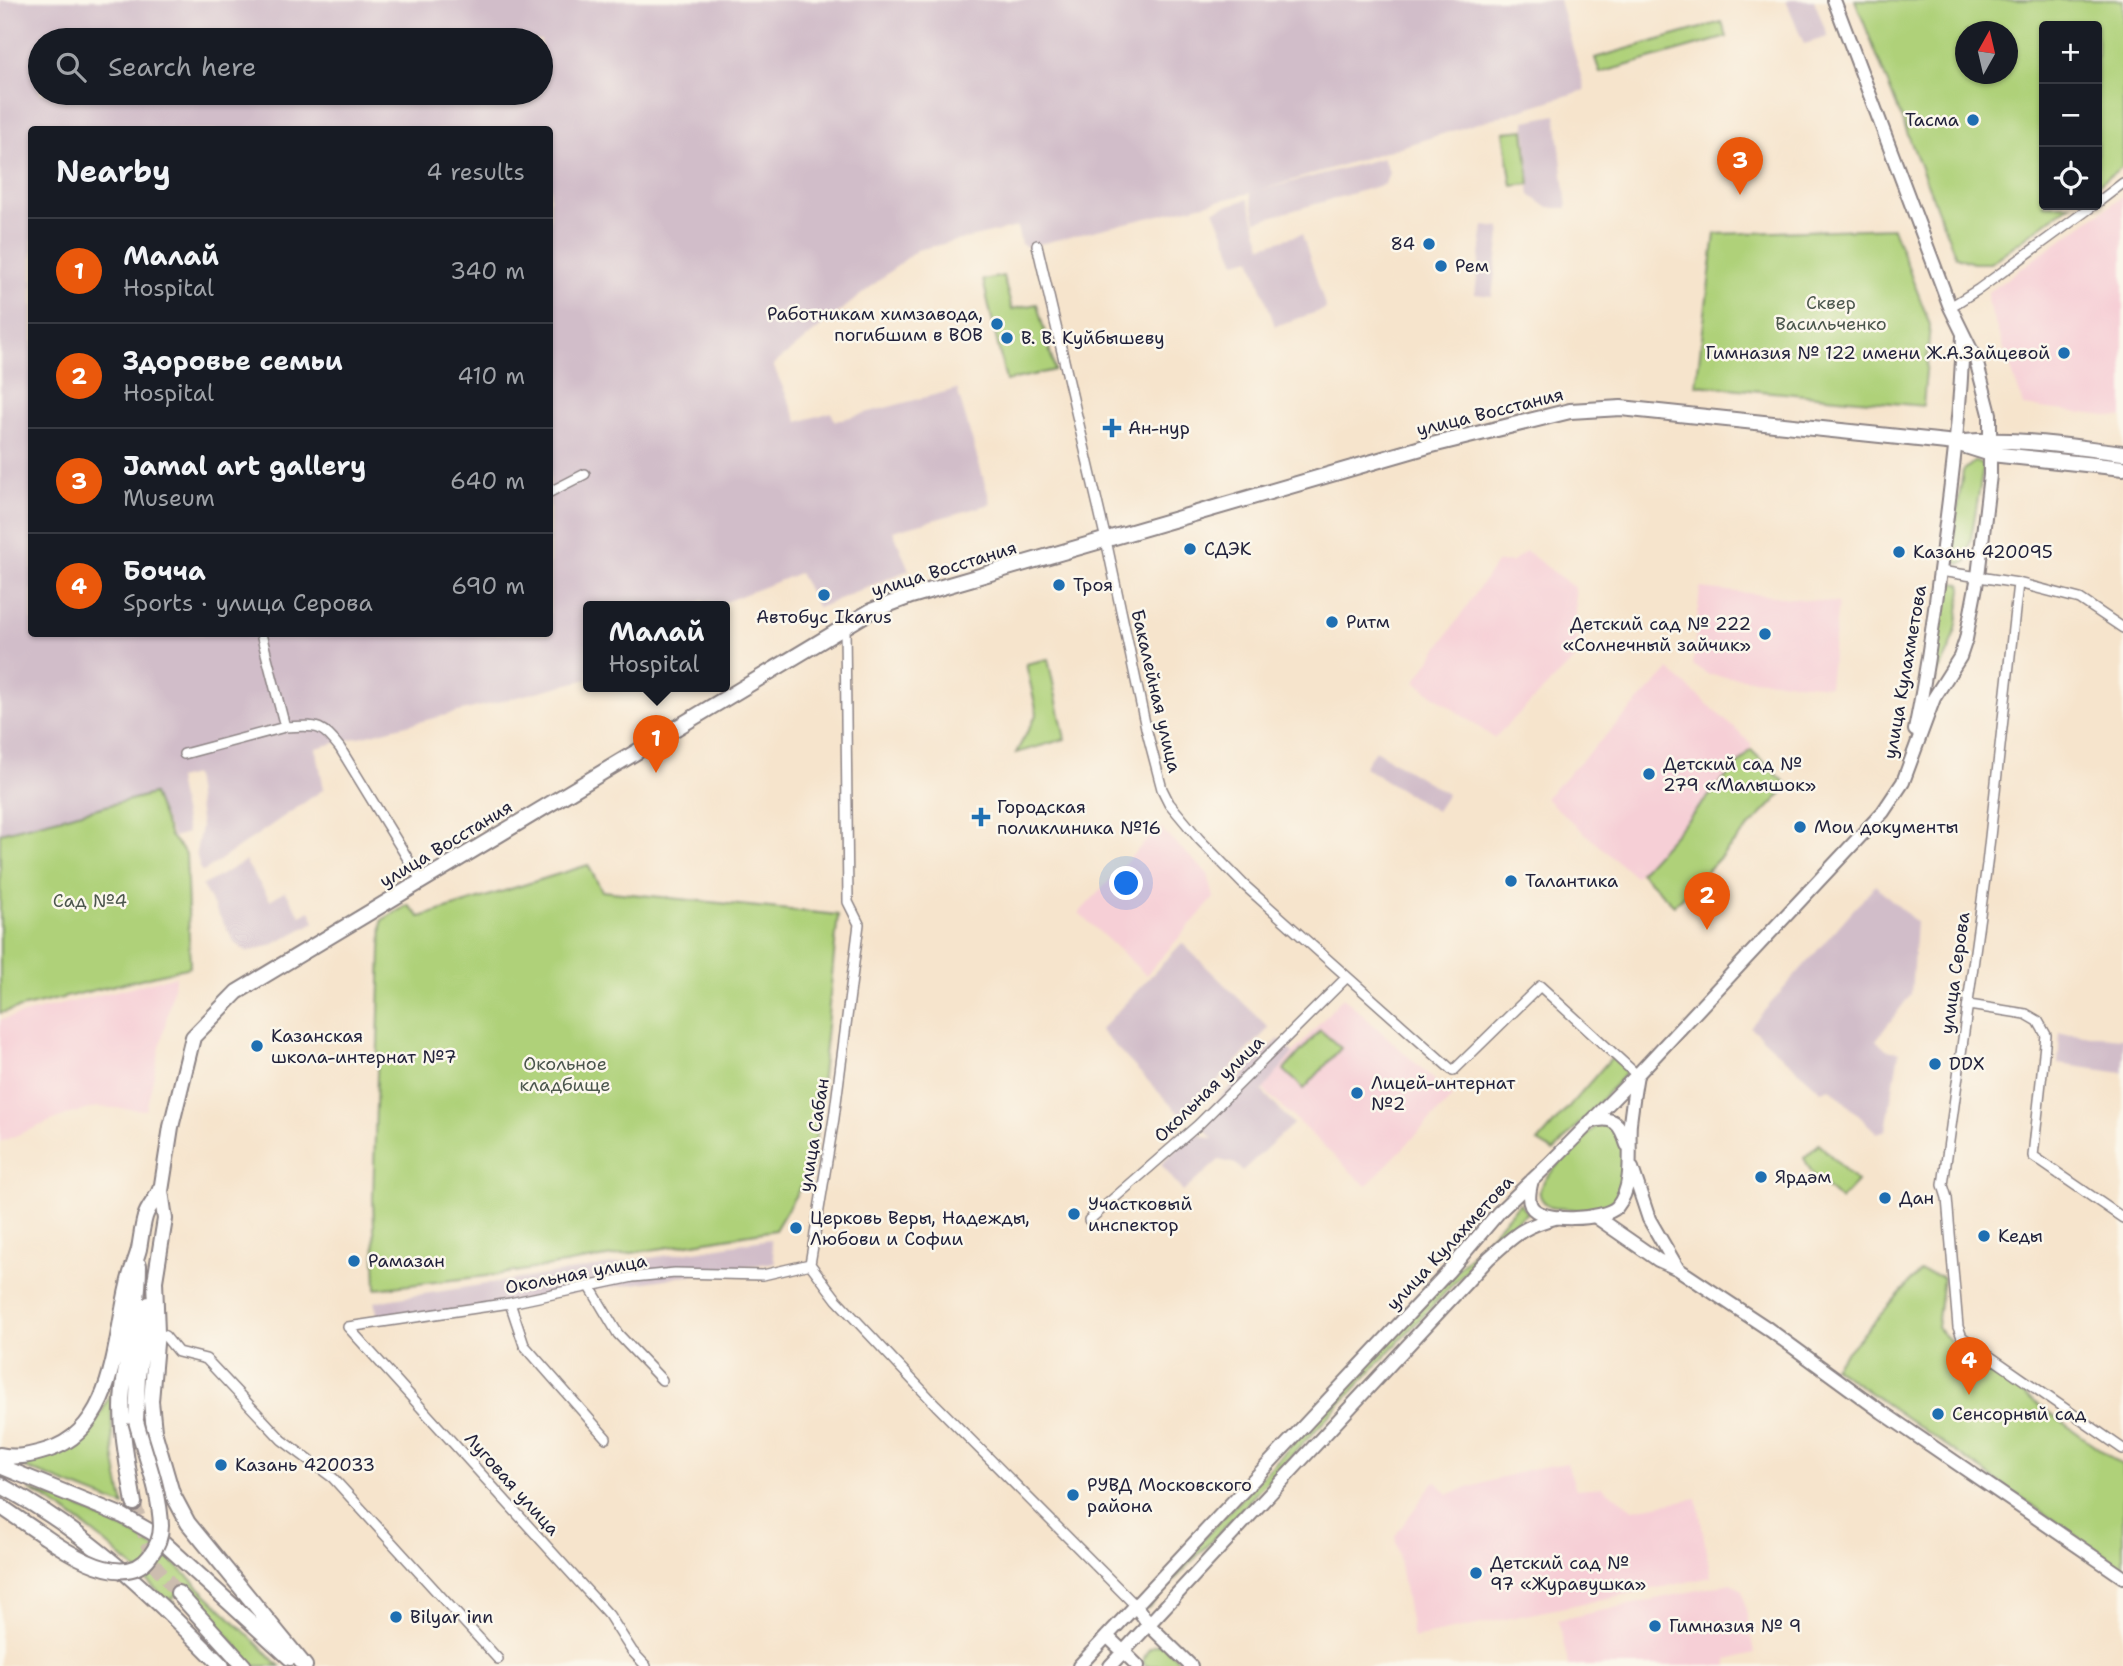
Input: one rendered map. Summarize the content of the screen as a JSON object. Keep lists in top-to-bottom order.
{
  "streets": {
    "main road": ["улица Восстания", "улица Кулахметова"],
    "street": [
      "Бакалейная улица",
      "улица Серова",
      "Окольная улица",
      "улица Сабан",
      "Луговая улица"
    ]
  },
  "crossings": [
    ["улица Восстания", "улица Кулахметова"],
    ["улица Восстания", "Бакалейная улица"],
    ["улица Восстания", "улица Сабан"],
    ["улица Кулахметова", "Бакалейная улица"],
    ["Бакалейная улица", "Окольная улица"],
    ["Окольная улица", "улица Сабан"],
    ["Окольная улица", "Луговая улица"]
  ],
  "parks": ["Сквер Васильченко", "Сад №4", "Окольное кладбище"],
  "places": {
    "other": [
      "Тасма",
      "84",
      "Рем",
      "Работникам химзавода, погибшим в ВОВ",
      "В. В. Куйбышеву",
      "Гимназия № 122 имени Ж.А.Зайцевой",
      "СДЭК",
      "Казань 420095",
      "Троя",
      "Автобус Ikarus",
      "Ритм",
      "Детский сад № 222 «Солнечный зайчик»",
      "Детский сад № 279 «Малышок»",
      "Мои документы",
      "Талантика",
      "Казанская школа-интернат №7",
      "DDX",
      "Лицей-интернат №2",
      "Ярдәм",
      "Дан",
      "Участковый инспектор",
      "Церковь Веры, Надежды, Любови и Софии",
      "Кеды",
      "Рамазан",
      "Сенсорный сад",
      "Казань 420033",
      "РУВД Московского района",
      "Детский сад № 97 «Журавушка»",
      "Bilyar inn",
      "Гимназия № 9"
    ],
    "health": ["Ан-нур", "Городская поликлиника №16"]
  },
  "north": "top",
  "page": {
    "map_buttons": ["+", "−"],
    "search": "Search here",
    "heading": ["Nearby", "4 results"],
    "pins": [
      "3",
      "1",
      "2",
      "4"
    ],
    "list": [
      {
        "mark": "1",
        "name": "Малай",
        "note": "Hospital",
        "value": "340 m"
      },
      {
        "mark": "2",
        "name": "Здоровье семьи",
        "note": "Hospital",
        "value": "410 m"
      },
      {
        "mark": "3",
        "name": "Jamal art gallery",
        "note": "Museum",
        "value": "640 m"
      },
      {
        "mark": "4",
        "name": "Бочча",
        "note": "Sports · улица Серова",
        "value": "690 m"
      }
    ],
    "popup": ["Малай", "Hospital"]
  }
}
